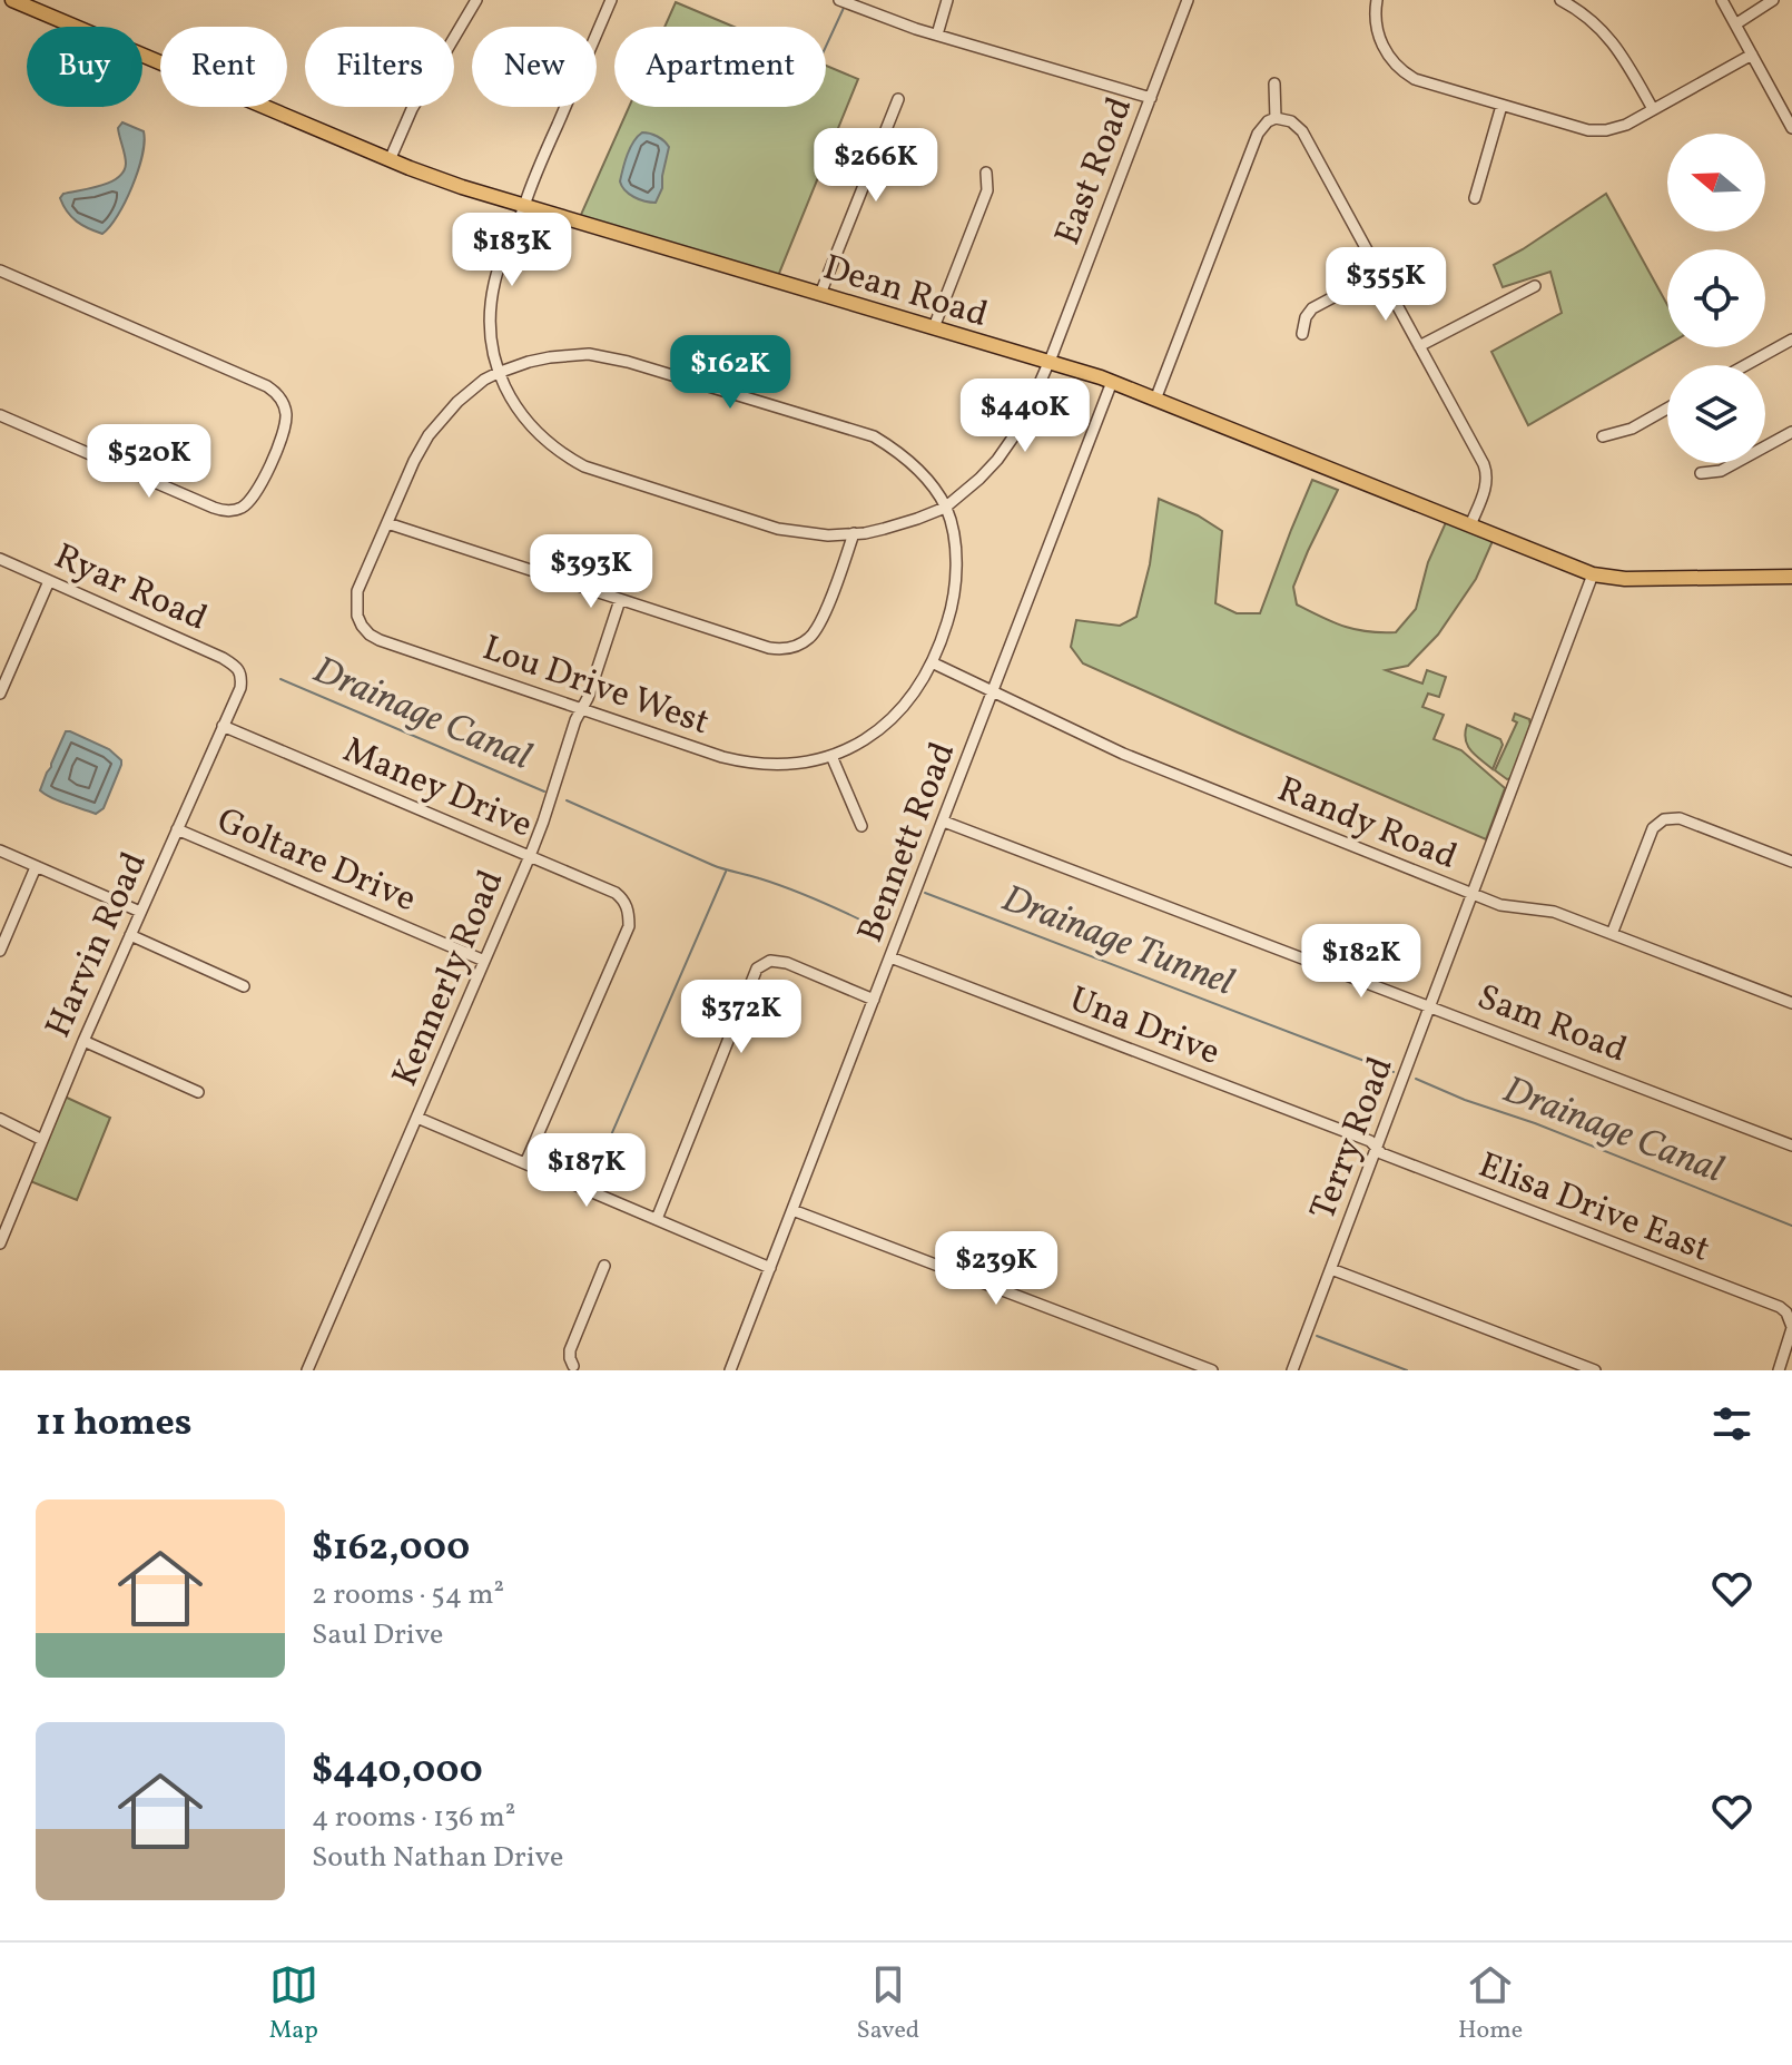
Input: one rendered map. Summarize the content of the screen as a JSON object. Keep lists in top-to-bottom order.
{
  "streets": {
    "main road": ["Dean Road"],
    "street": [
      "East Road",
      "Ryar Road",
      "Lou Drive West",
      "Maney Drive",
      "Randy Road",
      "Bennett Road",
      "Goltare Drive",
      "Harvin Road",
      "Kennerly Road",
      "Sam Road",
      "Una Drive",
      "Terry Road",
      "Elisa Drive East"
    ]
  },
  "crossings": [
    ["East Road", "Dean Road"],
    ["East Road", "Lou Drive West"],
    ["Dean Road", "Bennett Road"],
    ["Dean Road", "Terry Road"],
    ["Ryar Road", "Harvin Road"],
    ["Lou Drive West", "Randy Road"],
    ["Lou Drive West", "Kennerly Road"],
    ["Maney Drive", "Harvin Road"],
    ["Maney Drive", "Kennerly Road"],
    ["Randy Road", "Bennett Road"],
    ["Randy Road", "Terry Road"],
    ["Bennett Road", "Sam Road"],
    ["Bennett Road", "Una Drive"],
    ["Goltare Drive", "Harvin Road"],
    ["Goltare Drive", "Kennerly Road"],
    ["Sam Road", "Terry Road"],
    ["Una Drive", "Terry Road"],
    ["Una Drive", "Elisa Drive East"],
    ["Terry Road", "Elisa Drive East"]
  ],
  "water": ["Drainage Canal", "Drainage Tunnel"],
  "north": "left",
  "page": {
    "chip": [
      "Buy",
      "Rent",
      "Filters",
      "New",
      "Apartment"
    ],
    "price": [
      "$266K",
      "$183K",
      "$355K",
      "$162K",
      "$440K",
      "$520K",
      "$393K",
      "$182K",
      "$372K",
      "$187K",
      "$239K"
    ],
    "heading": "11 homes",
    "list": [
      {
        "name": "$162,000",
        "note": "2 rooms · 54 m² · Saul Drive"
      },
      {
        "name": "$440,000",
        "note": "4 rooms · 136 m² · South Nathan Drive"
      }
    ],
    "tabs": ["Map", "Saved", "Home"]
  }
}
